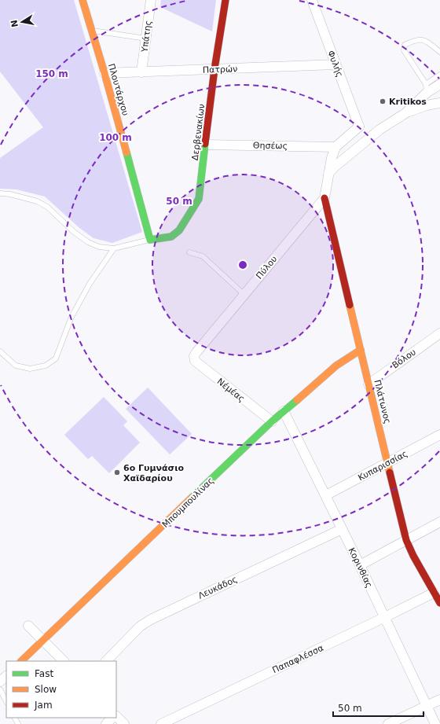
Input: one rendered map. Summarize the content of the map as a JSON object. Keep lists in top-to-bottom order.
{
  "streets": {
    "street": [
      "Υπάτης",
      "Φυλής",
      "Πατρών",
      "Πλουτάρχου",
      "Δερβενακίων",
      "Θησέως",
      "Πύλου",
      "Βόλου",
      "Νέμέας",
      "Πλάτωνος",
      "Κυπαρισσίας",
      "Μπουμπουλίνας",
      "Κορινθίας",
      "Λευκάδος",
      "Παπαφλέσσα"
    ]
  },
  "crossings": [
    ["Υπάτης", "Πατρών"],
    ["Φυλής", "Πατρών"],
    ["Πατρών", "Πλουτάρχου"],
    ["Πατρών", "Δερβενακίων"],
    ["Πλουτάρχου", "Δερβενακίων"],
    ["Δερβενακίων", "Θησέως"],
    ["Πύλου", "Νέμέας"],
    ["Πύλου", "Πλάτωνος"],
    ["Βόλου", "Πλάτωνος"],
    ["Νέμέας", "Μπουμπουλίνας"],
    ["Πλάτωνος", "Κυπαρισσίας"],
    ["Πλάτωνος", "Μπουμπουλίνας"],
    ["Πλάτωνος", "Παπαφλέσσα"],
    ["Κυπαρισσίας", "Κορινθίας"],
    ["Μπουμπουλίνας", "Κορινθίας"],
    ["Κορινθίας", "Λευκάδος"],
    ["Κορινθίας", "Παπαφλέσσα"]
  ],
  "places": ["Kritikos", "6ο Γυμνάσιο Χαϊδαρίου"],
  "legend": ["Fast", "Slow", "Jam"],
  "scale_bar": "50 m",
  "north": "left",
  "rings": ["150 m", "100 m", "50 m"]
}
